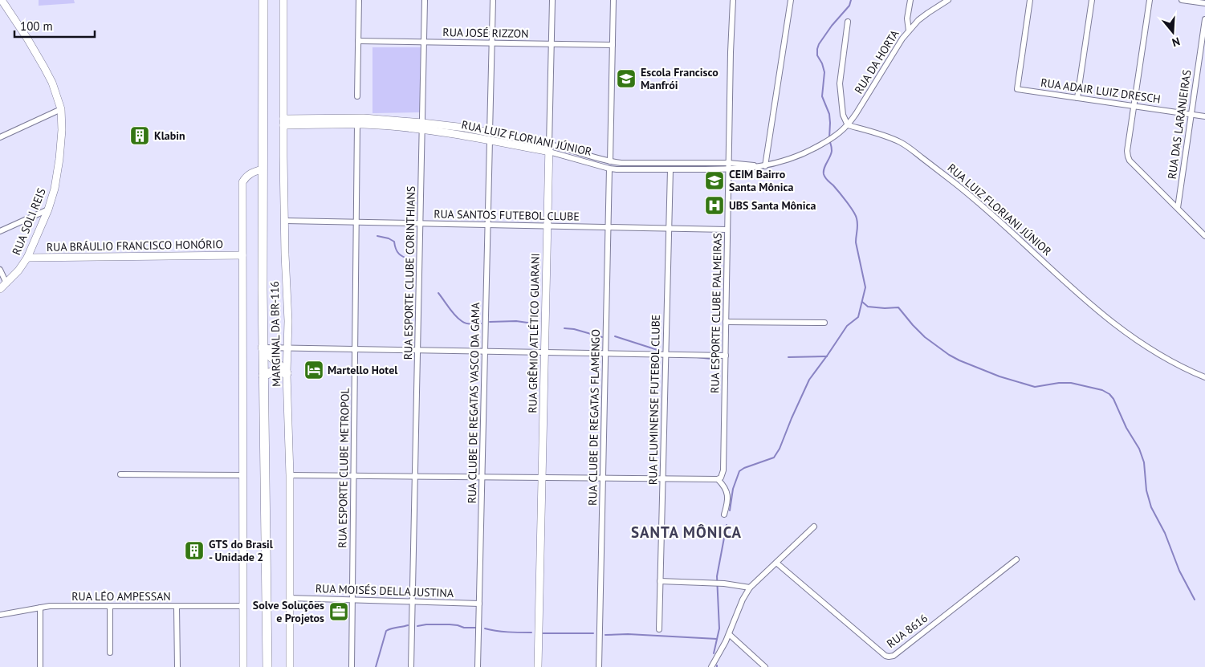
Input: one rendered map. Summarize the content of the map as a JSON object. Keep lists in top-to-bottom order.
{
  "streets": {
    "street": [
      "RUA JOSÉ RIZZON",
      "RUA DA HORTA",
      "RUA ADAIR LUIZ DRESCH",
      "RUA DAS LARANJEIRAS",
      "RUA LUIZ FLORIANI JÚNIOR",
      "RUA SANTOS FUTEBOL CLUBE",
      "RUA SOLI REIS",
      "RUA BRÁULIO FRANCISCO HONÓRIO",
      "RUA ESPORTE CLUBE CORINTHIANS",
      "RUA ESPORTE CLUBE PALMEIRAS",
      "RUA GRÊMIO ATLÉTICO GUARANI",
      "MARGINAL DA BR-116",
      "RUA FLUMINENSE FUTEBOL CLUBE",
      "RUA CLUBE DE REGATAS VASCO DA GAMA",
      "RUA CLUBE DE REGATAS FLAMENGO",
      "RUA ESPORTE CLUBE METROPOL",
      "RUA MOISÉS DELLA JUSTINA",
      "RUA LÉO AMPESSAN",
      "RUA 8616"
    ]
  },
  "crossings": [
    ["RUA JOSÉ RIZZON", "RUA ESPORTE CLUBE CORINTHIANS"],
    ["RUA JOSÉ RIZZON", "RUA GRÊMIO ATLÉTICO GUARANI"],
    ["RUA JOSÉ RIZZON", "RUA CLUBE DE REGATAS VASCO DA GAMA"],
    ["RUA DA HORTA", "RUA LUIZ FLORIANI JÚNIOR"],
    ["RUA ADAIR LUIZ DRESCH", "RUA DAS LARANJEIRAS"],
    ["RUA LUIZ FLORIANI JÚNIOR", "RUA ESPORTE CLUBE CORINTHIANS"],
    ["RUA LUIZ FLORIANI JÚNIOR", "RUA ESPORTE CLUBE PALMEIRAS"],
    ["RUA LUIZ FLORIANI JÚNIOR", "RUA GRÊMIO ATLÉTICO GUARANI"],
    ["RUA LUIZ FLORIANI JÚNIOR", "MARGINAL DA BR-116"],
    ["RUA LUIZ FLORIANI JÚNIOR", "RUA FLUMINENSE FUTEBOL CLUBE"],
    ["RUA LUIZ FLORIANI JÚNIOR", "RUA CLUBE DE REGATAS VASCO DA GAMA"],
    ["RUA LUIZ FLORIANI JÚNIOR", "RUA CLUBE DE REGATAS FLAMENGO"],
    ["RUA LUIZ FLORIANI JÚNIOR", "RUA ESPORTE CLUBE METROPOL"],
    ["RUA SANTOS FUTEBOL CLUBE", "RUA ESPORTE CLUBE CORINTHIANS"],
    ["RUA SANTOS FUTEBOL CLUBE", "RUA ESPORTE CLUBE PALMEIRAS"],
    ["RUA SANTOS FUTEBOL CLUBE", "RUA GRÊMIO ATLÉTICO GUARANI"],
    ["RUA SANTOS FUTEBOL CLUBE", "MARGINAL DA BR-116"],
    ["RUA SANTOS FUTEBOL CLUBE", "RUA FLUMINENSE FUTEBOL CLUBE"],
    ["RUA SANTOS FUTEBOL CLUBE", "RUA CLUBE DE REGATAS VASCO DA GAMA"],
    ["RUA SANTOS FUTEBOL CLUBE", "RUA CLUBE DE REGATAS FLAMENGO"],
    ["RUA SANTOS FUTEBOL CLUBE", "RUA ESPORTE CLUBE METROPOL"],
    ["RUA SOLI REIS", "RUA BRÁULIO FRANCISCO HONÓRIO"],
    ["RUA ESPORTE CLUBE CORINTHIANS", "RUA MOISÉS DELLA JUSTINA"],
    ["MARGINAL DA BR-116", "RUA MOISÉS DELLA JUSTINA"],
    ["RUA CLUBE DE REGATAS VASCO DA GAMA", "RUA MOISÉS DELLA JUSTINA"],
    ["RUA ESPORTE CLUBE METROPOL", "RUA MOISÉS DELLA JUSTINA"]
  ],
  "districts": ["SANTA MÔNICA"],
  "places": {
    "school or university": ["Escola Francisco Manfrói", "CEIM Bairro Santa Mônica"],
    "building": ["Klabin", "GTS do Brasil - Unidade 2"],
    "hospital": ["UBS Santa Mônica"],
    "hotel": ["Martello Hotel"],
    "office": ["Solve Soluções e Projetos"]
  },
  "scale_bar": "100 m",
  "north": "bottom"
}
